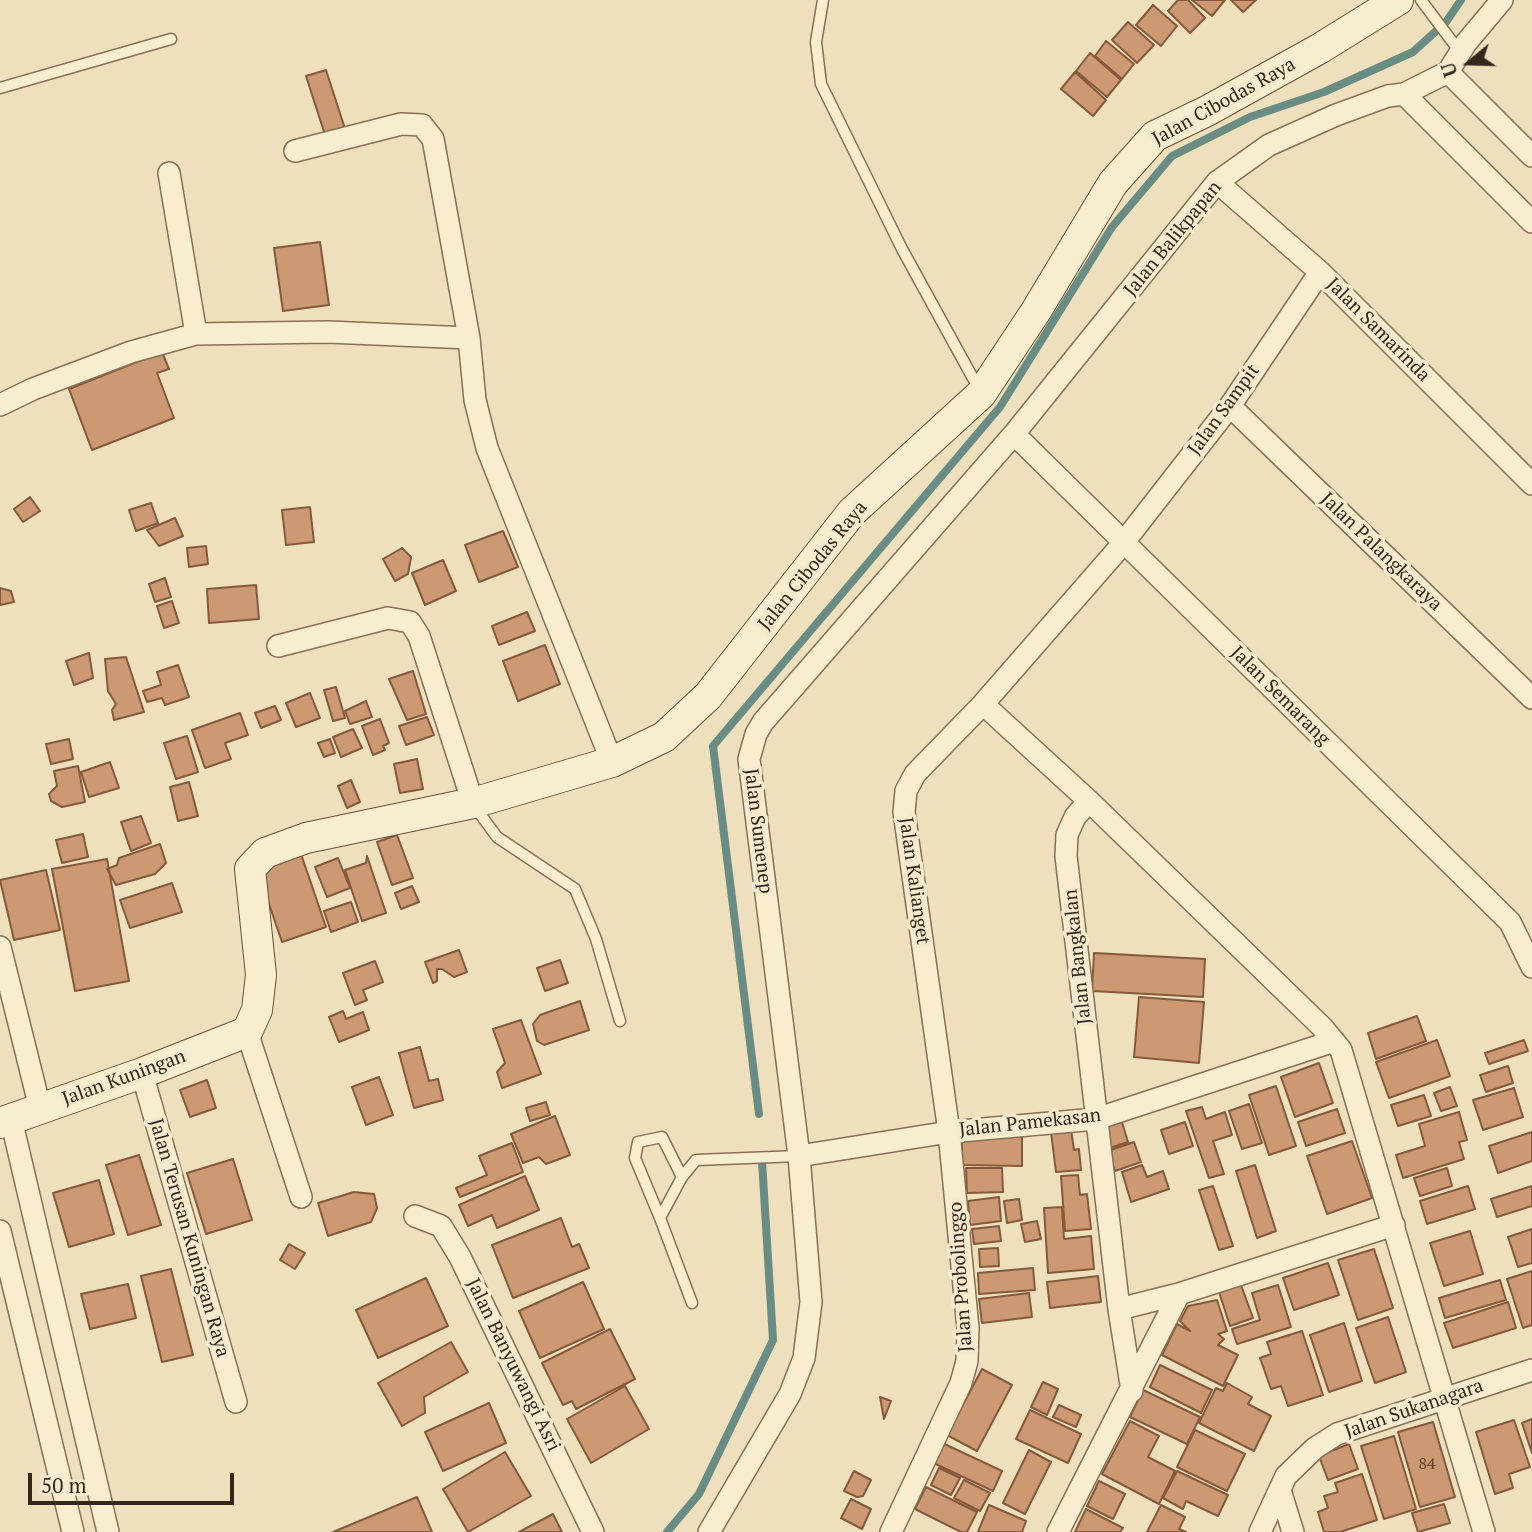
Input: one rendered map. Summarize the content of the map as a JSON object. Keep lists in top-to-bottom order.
{
  "streets": {
    "street": [
      "Jalan Cibodas Raya",
      "Jalan Balikpapan",
      "Jalan Samarinda",
      "Jalan Sampit",
      "Jalan Palangkaraya",
      "Jalan Semarang",
      "Jalan Sumenep",
      "Jalan Kalianget",
      "Jalan Bangkalan",
      "Jalan Kuningan",
      "Jalan Pamekasan",
      "Jalan Terusan Kuningan Raya",
      "Jalan Probolinggo",
      "Jalan Banyuwangi Asri",
      "Jalan Sukanagara"
    ]
  },
  "crossings": [
    ["Jalan Cibodas Raya", "Jalan Kuningan"],
    ["Jalan Balikpapan", "Jalan Samarinda"],
    ["Jalan Balikpapan", "Jalan Semarang"],
    ["Jalan Balikpapan", "Jalan Sumenep"],
    ["Jalan Samarinda", "Jalan Sampit"],
    ["Jalan Sampit", "Jalan Palangkaraya"],
    ["Jalan Sampit", "Jalan Semarang"],
    ["Jalan Sampit", "Jalan Kalianget"],
    ["Jalan Semarang", "Jalan Sumenep"],
    ["Jalan Semarang", "Jalan Kalianget"],
    ["Jalan Sumenep", "Jalan Pamekasan"],
    ["Jalan Kalianget", "Jalan Pamekasan"],
    ["Jalan Kalianget", "Jalan Probolinggo"],
    ["Jalan Bangkalan", "Jalan Pamekasan"],
    ["Jalan Kuningan", "Jalan Terusan Kuningan Raya"],
    ["Jalan Pamekasan", "Jalan Probolinggo"]
  ],
  "house_numbers": ["84"],
  "scale_bar": "50 m",
  "north": "left"
}
